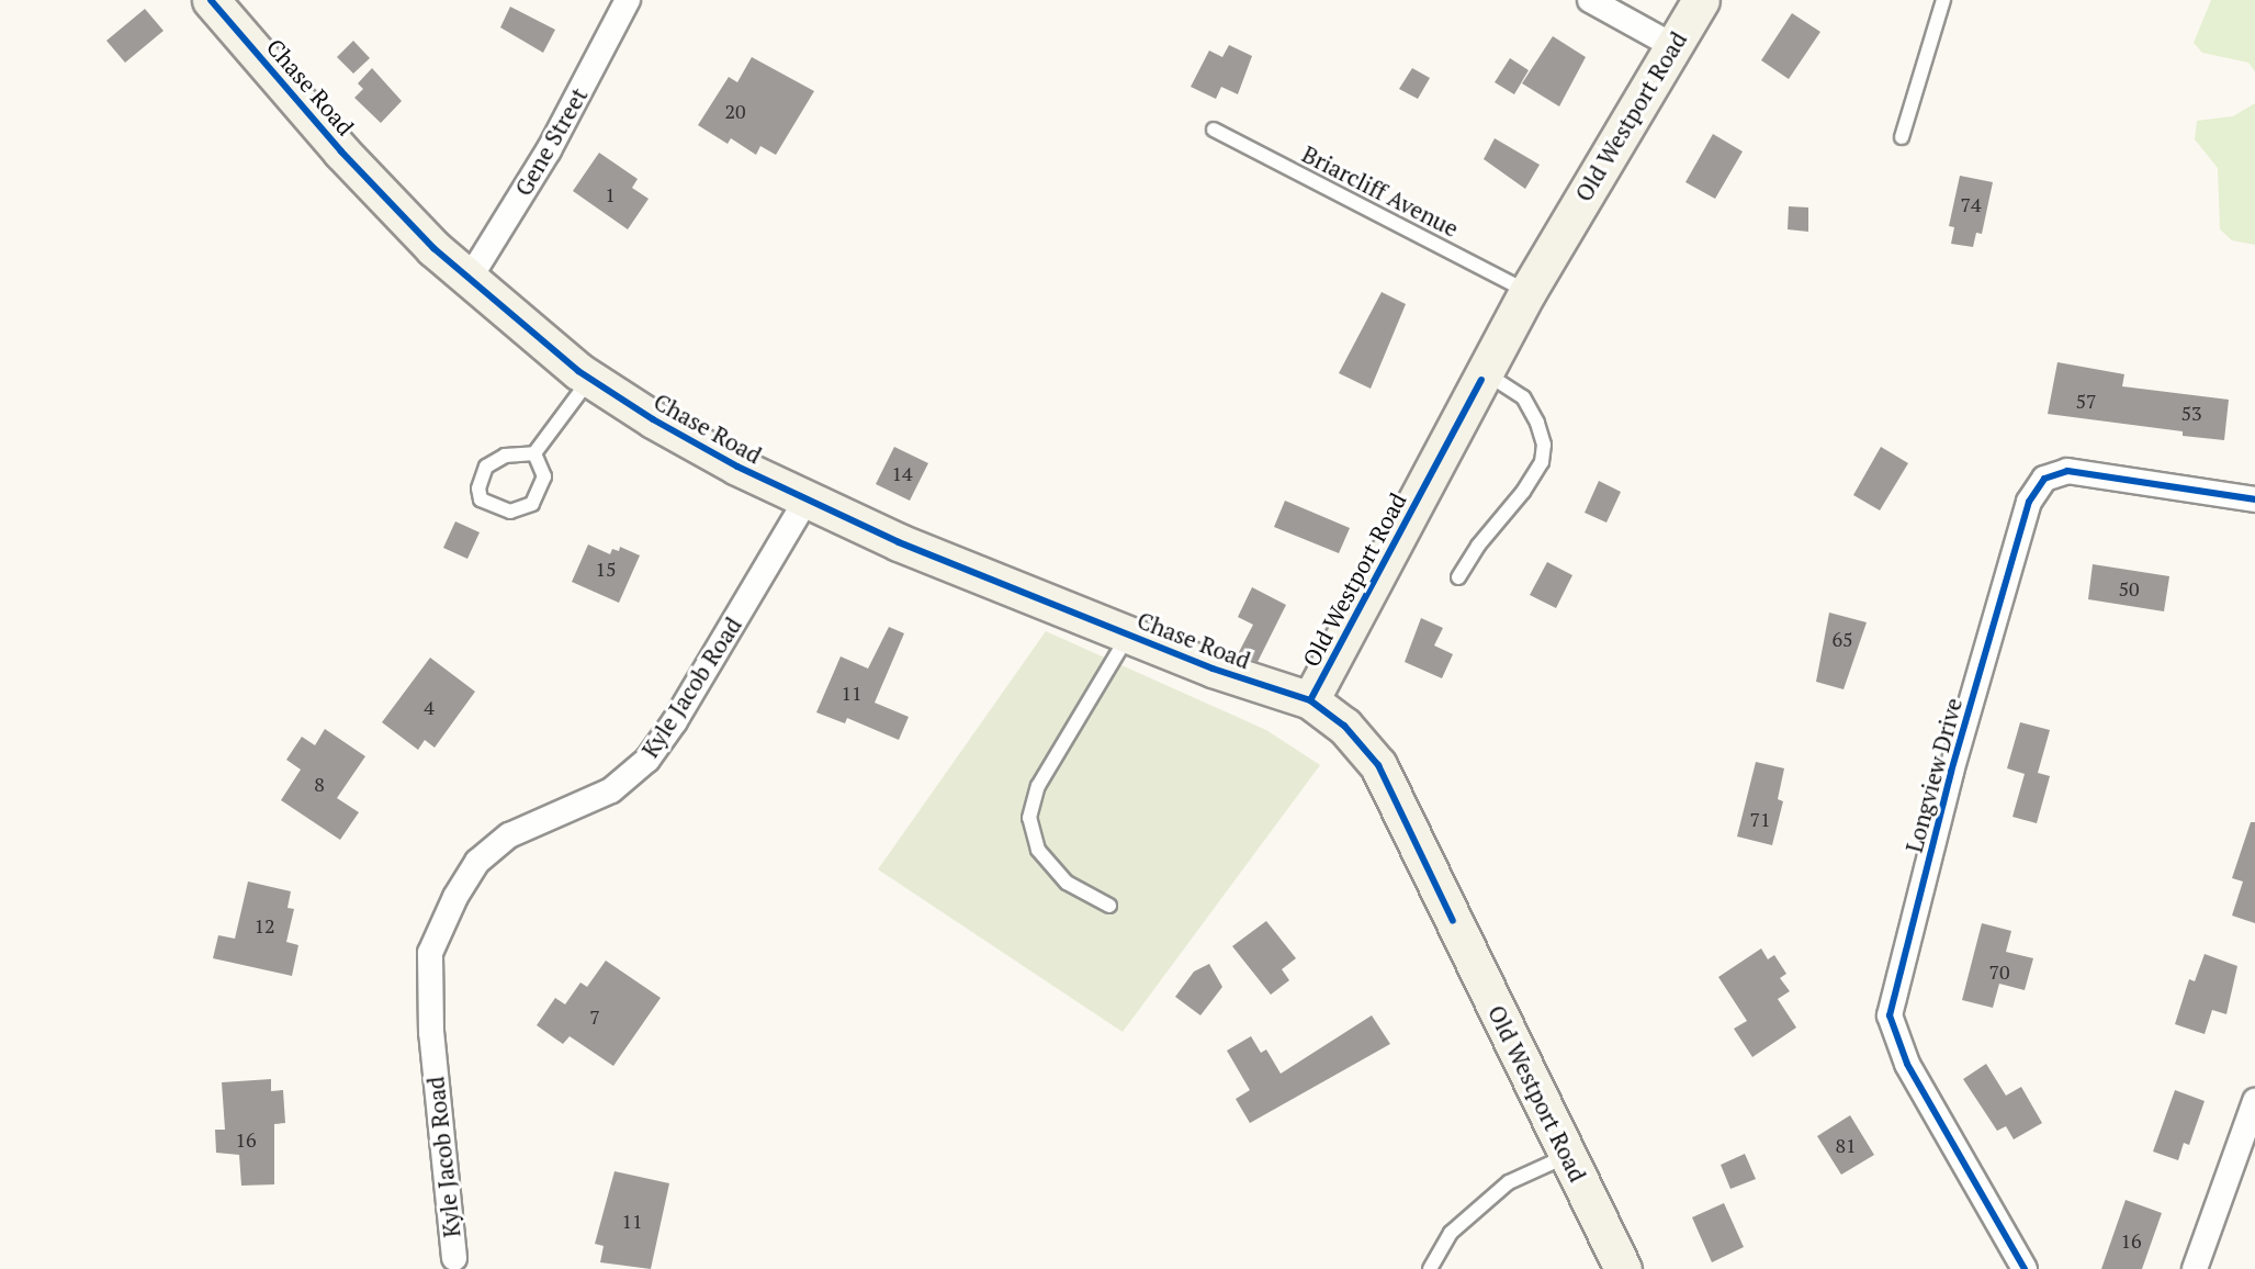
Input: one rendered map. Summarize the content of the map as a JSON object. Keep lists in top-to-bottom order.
{
  "streets": {
    "main road": ["Chase Road", "Old Westport Road"],
    "street": ["Gene Street", "Kyle Jacob Road", "Longview Drive"],
    "lane": ["Briarcliff Avenue"]
  },
  "crossings": [
    ["Chase Road", "Old Westport Road"],
    ["Chase Road", "Gene Street"],
    ["Chase Road", "Kyle Jacob Road"],
    ["Old Westport Road", "Briarcliff Avenue"]
  ],
  "house_numbers": [
    "20",
    "1",
    "74",
    "57",
    "53",
    "14",
    "15",
    "50",
    "65",
    "11",
    "4",
    "8",
    "71",
    "12",
    "70",
    "7",
    "16",
    "81",
    "11",
    "16"
  ]
}
